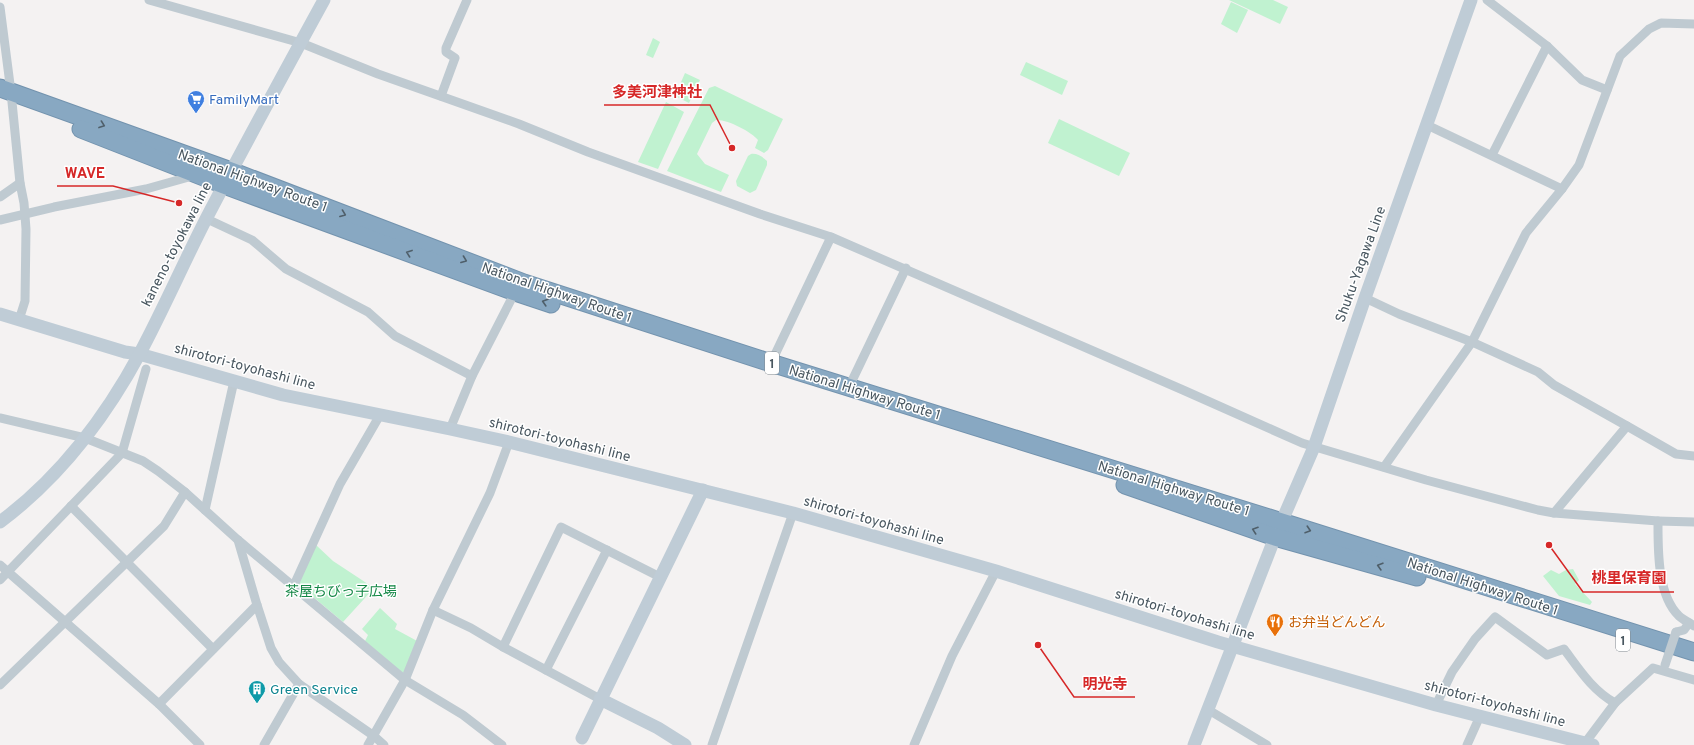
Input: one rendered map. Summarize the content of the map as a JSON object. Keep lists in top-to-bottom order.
{
  "streets": {
    "highway": ["National Highway Route 1", "1"],
    "main road": ["kaneno-toyokawa line", "Shuku-Yagawa Line", "shirotori-toyohashi line"]
  },
  "crossings": [
    ["National Highway Route 1", "kaneno-toyokawa line"],
    ["National Highway Route 1", "Shuku-Yagawa Line"],
    ["kaneno-toyokawa line", "shirotori-toyohashi line"],
    ["Shuku-Yagawa Line", "shirotori-toyohashi line"]
  ],
  "parks": ["茶屋ちびっ子広場"],
  "places": {
    "supermarket": ["FamilyMart"],
    "other": [
      "多美河津神社",
      "WAVE",
      "桃里保育園",
      "明光寺"
    ],
    "restaurant": ["お弁当どんどん"],
    "building": ["Green Service"]
  }
}
